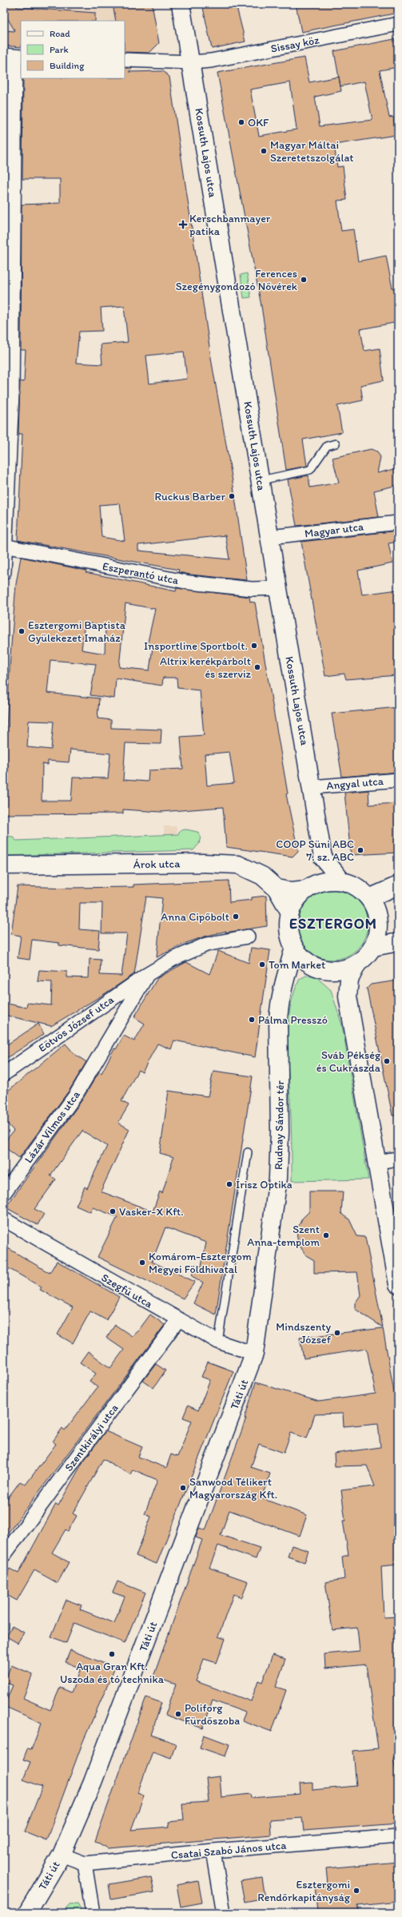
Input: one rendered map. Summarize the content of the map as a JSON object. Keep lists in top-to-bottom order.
{
  "streets": {
    "main road": [
      "Kossuth Lajos utca",
      "Árok utca",
      "Rudnay Sándor tér",
      "Táti út"
    ],
    "street": [
      "Sissay köz",
      "Magyar utca",
      "Eszperantó utca",
      "Angyal utca",
      "Eötvös József utca",
      "Lázár Vilmos utca",
      "Szegfű utca",
      "Szentkirályi utca",
      "Csatai Szabó János utca"
    ]
  },
  "crossings": [
    ["Sissay köz", "Kossuth Lajos utca"],
    ["Kossuth Lajos utca", "Magyar utca"],
    ["Kossuth Lajos utca", "Eszperantó utca"],
    ["Kossuth Lajos utca", "Angyal utca"],
    ["Kossuth Lajos utca", "Árok utca"],
    ["Kossuth Lajos utca", "Rudnay Sándor tér"],
    ["Árok utca", "Rudnay Sándor tér"],
    ["Eötvös József utca", "Lázár Vilmos utca"],
    ["Rudnay Sándor tér", "Szegfű utca"],
    ["Rudnay Sándor tér", "Táti út"],
    ["Szegfű utca", "Táti út"],
    ["Szegfű utca", "Szentkirályi utca"],
    ["Táti út", "Csatai Szabó János utca"]
  ],
  "districts": ["ESZTERGOM"],
  "places": {
    "other": [
      "OKF",
      "Magyar Máltai Szeretetszolgálat",
      "Ferences Szegénygondozó Nővérek",
      "Ruckus Barber",
      "Esztergomi Baptista Gyülekezet Imaház",
      "Insportline Sportbolt.",
      "Altrix kerékpárbolt és szerviz",
      "COOP Süni ABC 7. sz. ABC",
      "Anna Cipőbolt",
      "Tom Market",
      "Pálma Presszó",
      "Sváb Pékség és Cukrászda",
      "Írisz Optika",
      "Vasker-X Kft.",
      "Szent Anna-templom",
      "Komárom-Esztergom Megyei Földhivatal",
      "Mindszenty József",
      "Sanwood Télikert Magyarország Kft.",
      "Aqua Gran Kft. Uszoda és tó technika",
      "Poliforg Fürdőszoba",
      "Esztergomi Rendőrkapitányság"
    ],
    "health": ["Kerschbanmayer patika"]
  },
  "legend": ["Road", "Park", "Building"]
}
